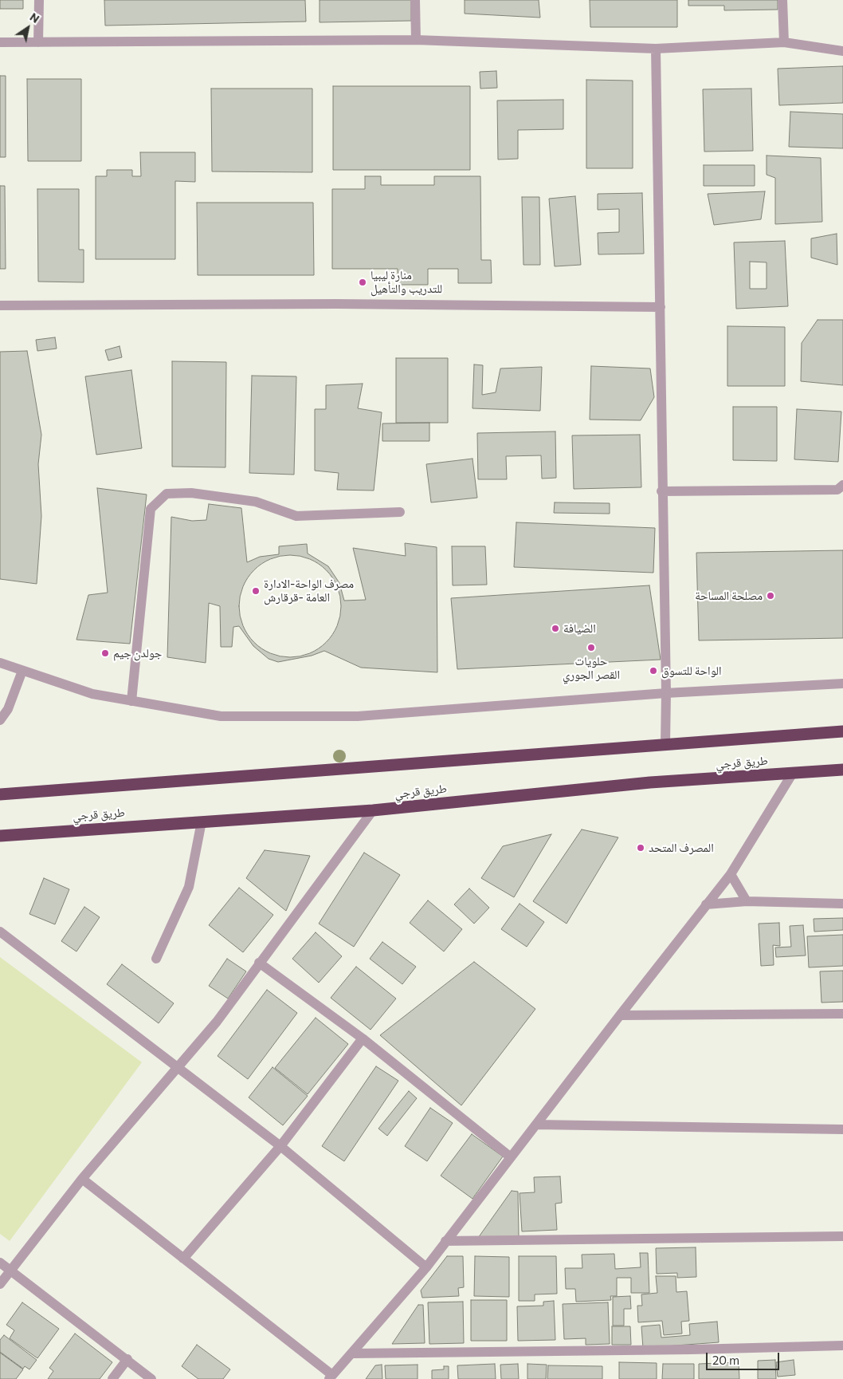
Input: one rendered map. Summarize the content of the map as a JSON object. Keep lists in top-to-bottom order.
{
  "streets": {
    "highway": ["طريق قرجي"]
  },
  "places": [
    "منارة ليبيا للتدريب والتأهيل",
    "مصرف الواحة-الادارة العامة -قرقارش",
    "مصلحة المساحة",
    "الضيافة",
    "حلويات القصر الجوري",
    "جولدن جيم",
    "الواحة للتسوق",
    "المصرف المتحد"
  ],
  "scale_bar": "20 m",
  "north": "top right"
}
